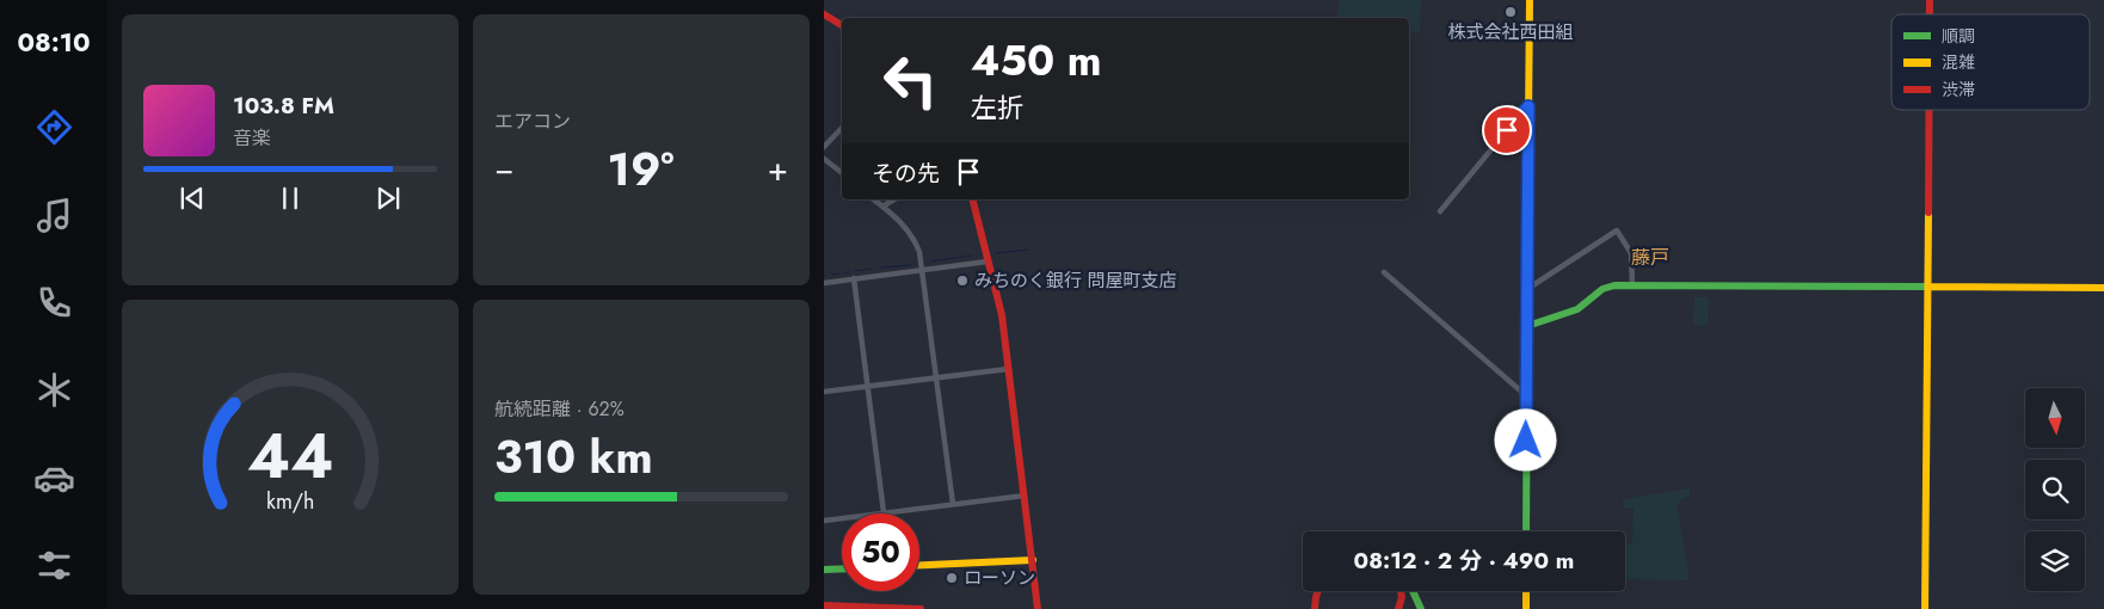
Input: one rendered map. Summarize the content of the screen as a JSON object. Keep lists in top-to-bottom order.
{
  "districts": ["藤戸"],
  "places": ["株式会社西田組", "みちのく銀行 問屋町支店", "ローソン"],
  "legend": ["順調", "混雑", "渋滞"],
  "north": "bottom",
  "page": {
    "tabs": "08:10",
    "tile": [
      "エアコン",
      ["航続距離 · 62%", "310 km"]
    ],
    "turn": ["450 m", "左折"],
    "song": ["103.8 FM", "音楽"],
    "then": "その先",
    "heat": ["−", "19°", "+"],
    "limit": "50",
    "trip": "08:12 · 2 分 · 490 m",
    "gauge": ["44", "km/h"]
  }
}
